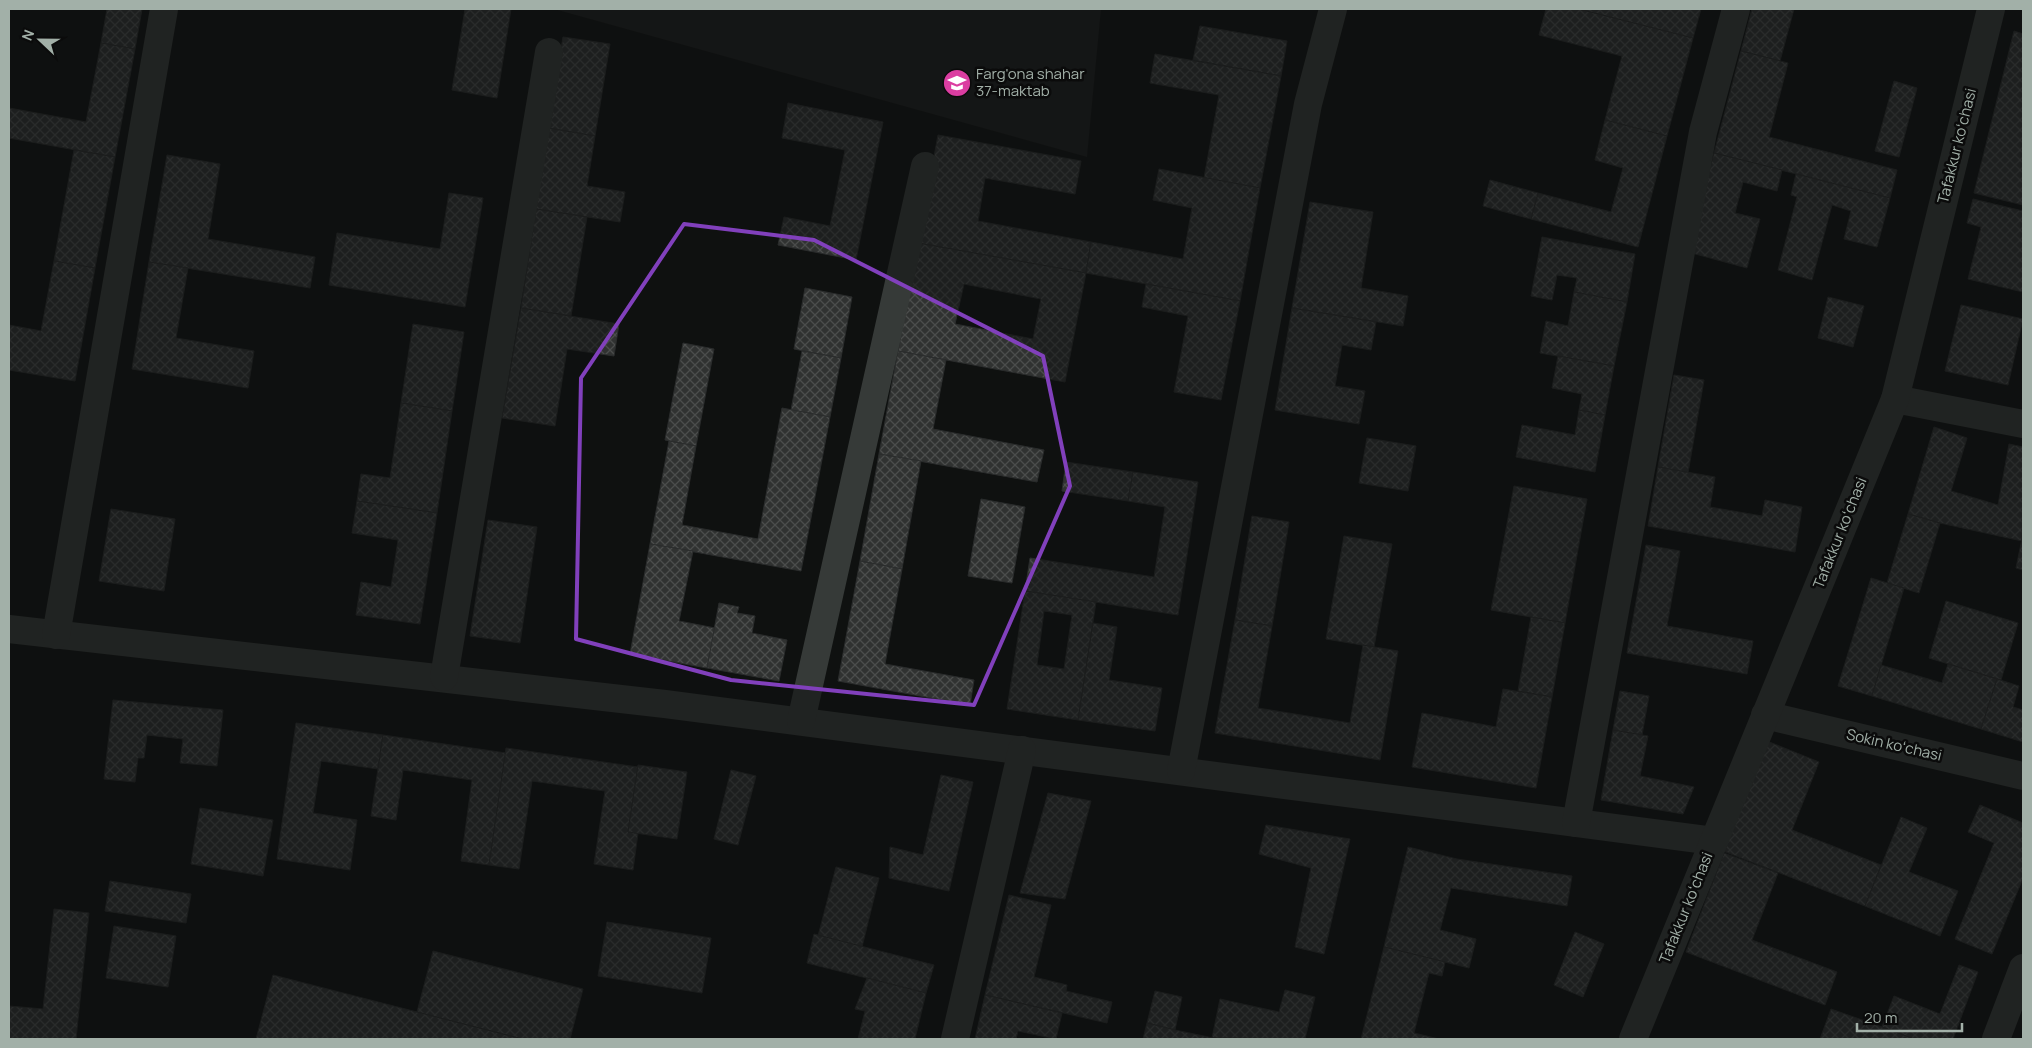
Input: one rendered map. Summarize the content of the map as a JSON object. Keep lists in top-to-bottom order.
{
  "streets": {
    "street": ["Tafakkur koʻchasi", "Sokin koʻchasi"]
  },
  "crossings": [
    ["Tafakkur koʻchasi", "Sokin koʻchasi"]
  ],
  "places": {
    "school or university": ["Farg'ona shahar 37-maktab"]
  },
  "scale_bar": "20 m",
  "north": "left"
}
